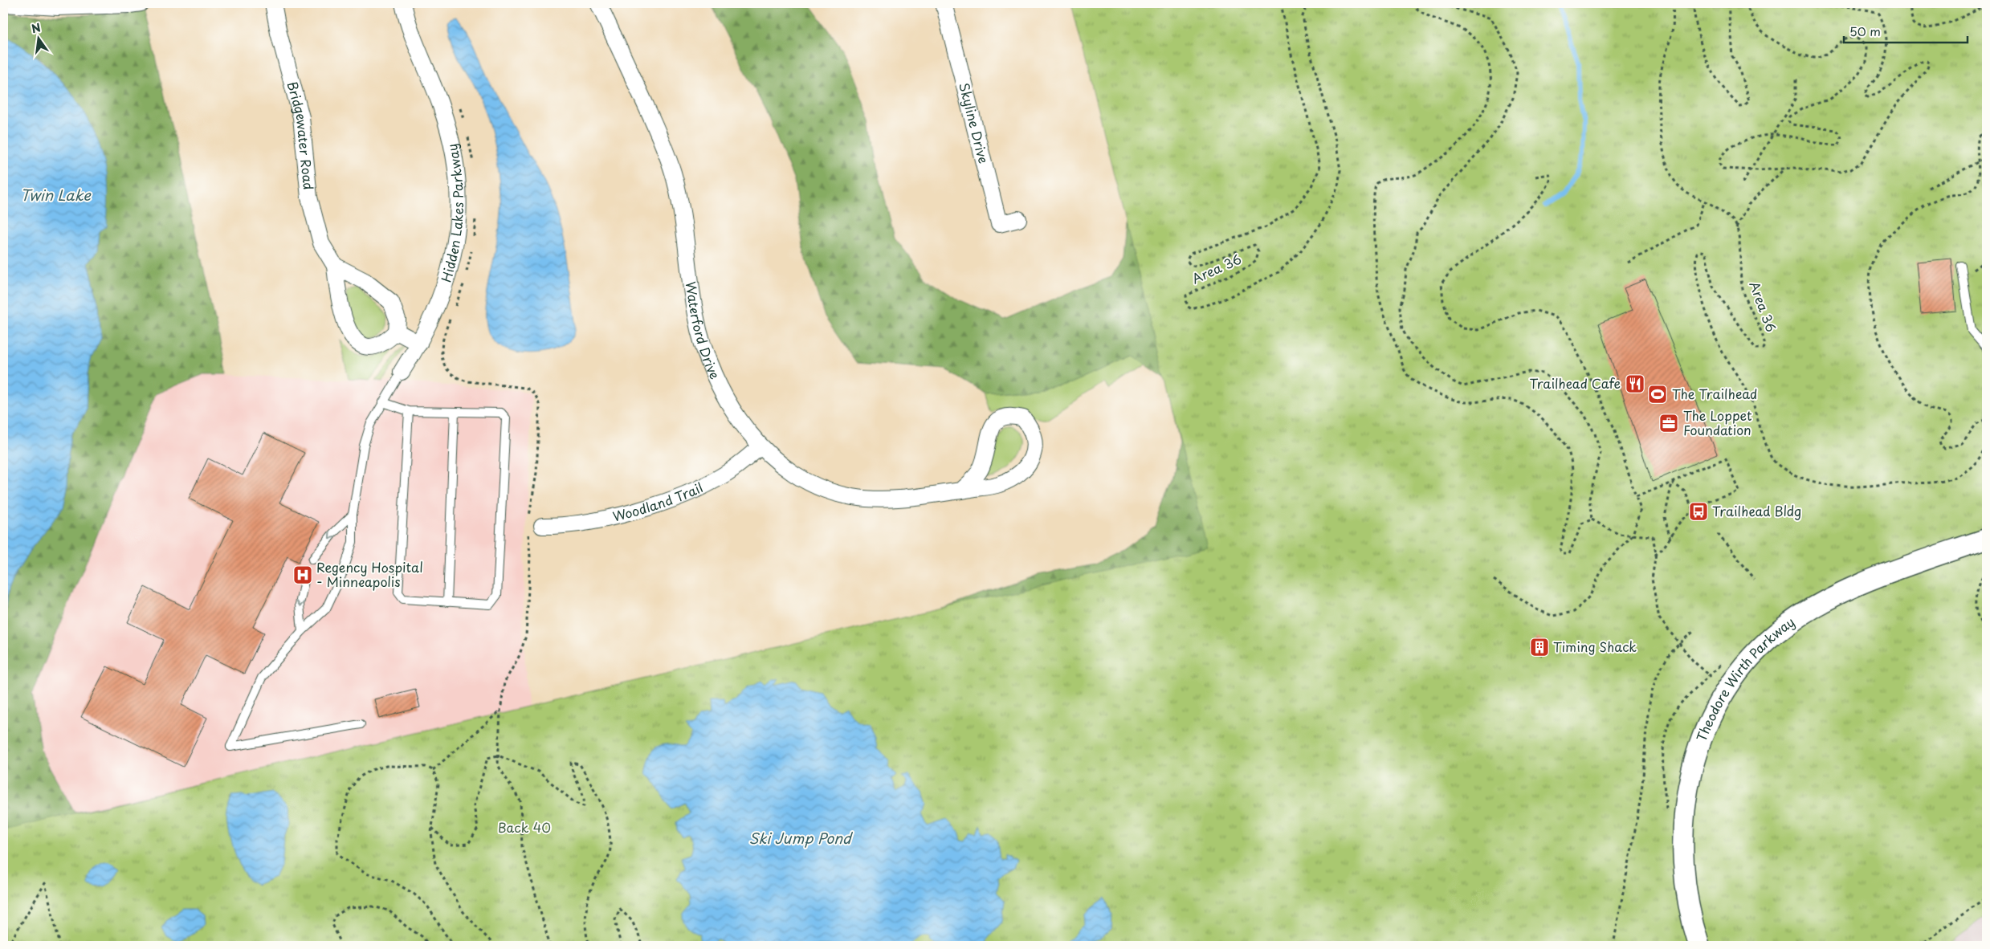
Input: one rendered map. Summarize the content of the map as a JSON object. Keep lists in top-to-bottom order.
{
  "streets": {
    "street": [
      "Skyline Drive",
      "Bridgewater Road",
      "Hidden Lakes Parkway",
      "Waterford Drive",
      "Woodland Trail",
      "Theodore Wirth Parkway"
    ],
    "path": ["Area 36"]
  },
  "crossings": [
    ["Waterford Drive", "Woodland Trail"]
  ],
  "water": ["Twin Lake", "Ski Jump Pond"],
  "parks": ["Back 40"],
  "places": {
    "restaurant": ["Trailhead Cafe"],
    "sports": ["The Trailhead"],
    "office": ["The Loppet Foundation"],
    "bus stop": ["Trailhead Bldg"],
    "hospital": ["Regency Hospital - Minneapolis"],
    "building": ["Timing Shack"]
  },
  "scale_bar": "50 m",
  "north": "top"
}
